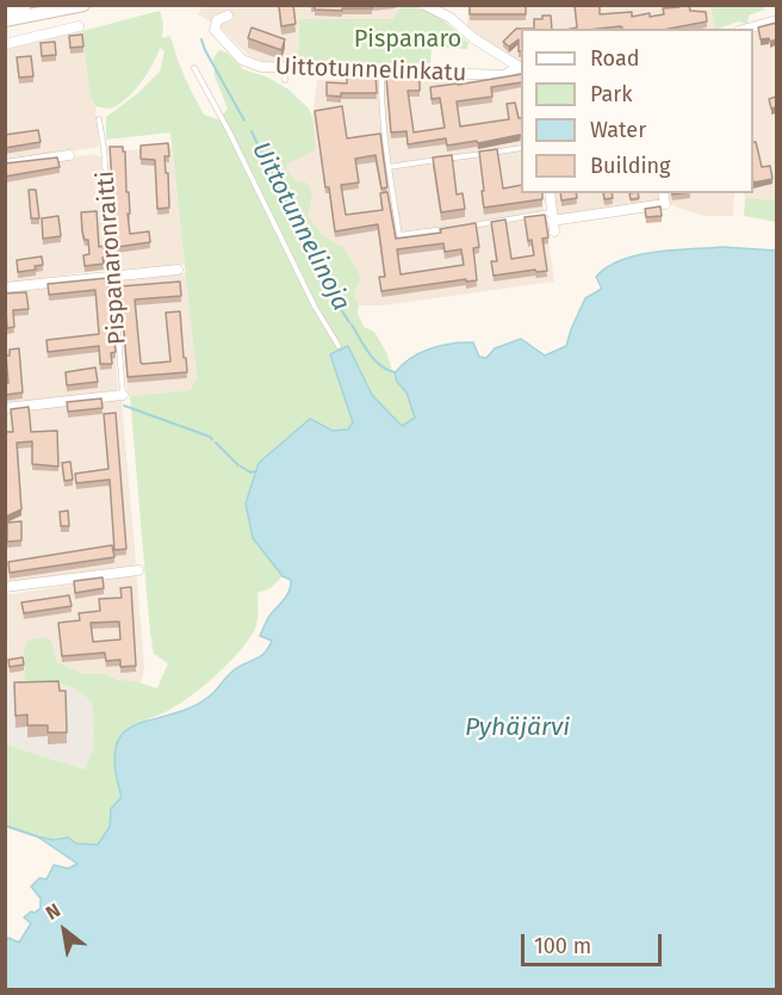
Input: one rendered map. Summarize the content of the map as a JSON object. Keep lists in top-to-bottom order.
{
  "streets": {
    "street": ["Uittotunnelinkatu"],
    "lane": ["Pispanaronraitti"]
  },
  "water": ["Uittotunnelinoja", "Pyhäjärvi"],
  "parks": ["Pispanaro"],
  "legend": [
    "Road",
    "Park",
    "Water",
    "Building"
  ],
  "scale_bar": "100 m",
  "north": "top left"
}
